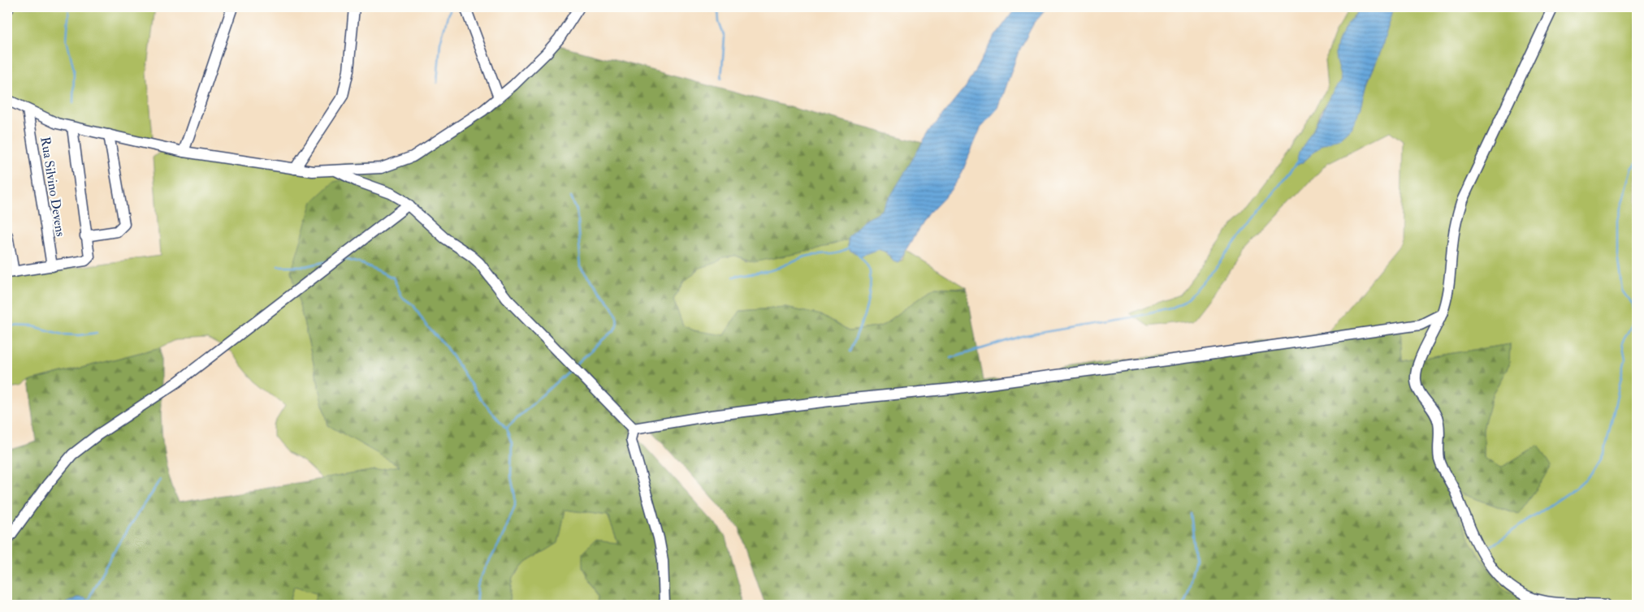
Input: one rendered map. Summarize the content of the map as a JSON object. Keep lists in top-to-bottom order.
{
  "streets": {
    "street": ["Rua Silvino Devens"]
  }
}
